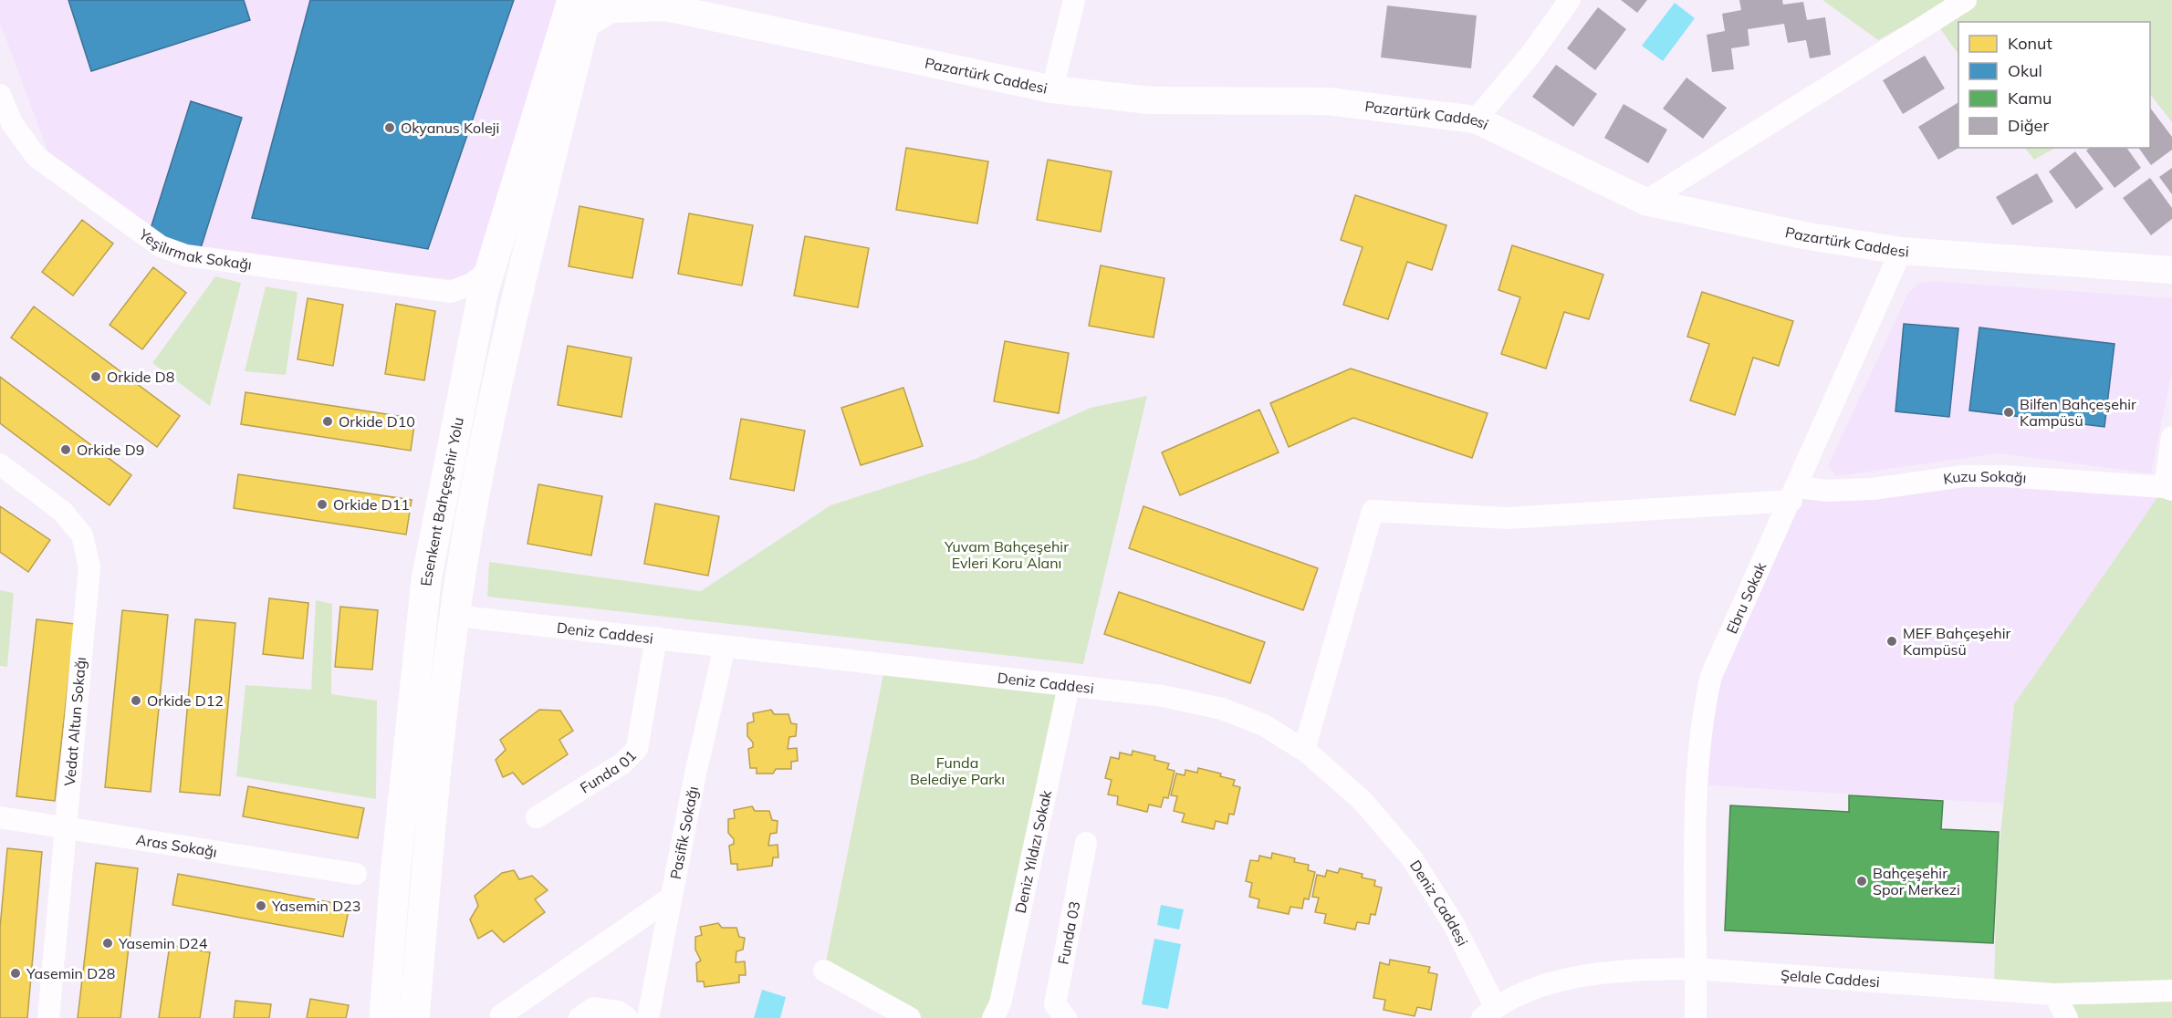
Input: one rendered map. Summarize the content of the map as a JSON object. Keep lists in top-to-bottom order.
{
  "streets": {
    "main road": ["Esenkent Bahçeşehir Yolu"],
    "street": [
      "Pazartürk Caddesi",
      "Yeşilırmak Sokağı",
      "Kuzu Sokağı",
      "Ebru Sokak",
      "Deniz Caddesi",
      "Vedat Altun Sokağı",
      "Funda 01",
      "Pasifik Sokağı",
      "Aras Sokağı",
      "Deniz Yıldızı Sokak",
      "Funda 03",
      "Şelale Caddesi"
    ]
  },
  "crossings": [
    ["Pazartürk Caddesi", "Esenkent Bahçeşehir Yolu"],
    ["Pazartürk Caddesi", "Ebru Sokak"],
    ["Kuzu Sokağı", "Ebru Sokak"],
    ["Kuzu Sokağı", "Deniz Caddesi"],
    ["Esenkent Bahçeşehir Yolu", "Deniz Caddesi"],
    ["Ebru Sokak", "Şelale Caddesi"],
    ["Deniz Caddesi", "Funda 01"],
    ["Deniz Caddesi", "Pasifik Sokağı"],
    ["Deniz Caddesi", "Deniz Yıldızı Sokak"],
    ["Deniz Caddesi", "Şelale Caddesi"],
    ["Vedat Altun Sokağı", "Aras Sokağı"]
  ],
  "parks": ["Yuvam Bahçeşehir Evleri Koru Alanı", "Funda Belediye Parkı"],
  "places": [
    "Okyanus Koleji",
    "Orkide D8",
    "Bilfen Bahçeşehir Kampüsü",
    "Orkide D10",
    "Orkide D9",
    "Orkide D11",
    "MEF Bahçeşehir Kampüsü",
    "Orkide D12",
    "Bahçeşehir Spor Merkezi",
    "Yasemin D23",
    "Yasemin D24",
    "Yasemin D28"
  ],
  "legend": [
    "Konut",
    "Okul",
    "Kamu",
    "Diğer"
  ]
}
